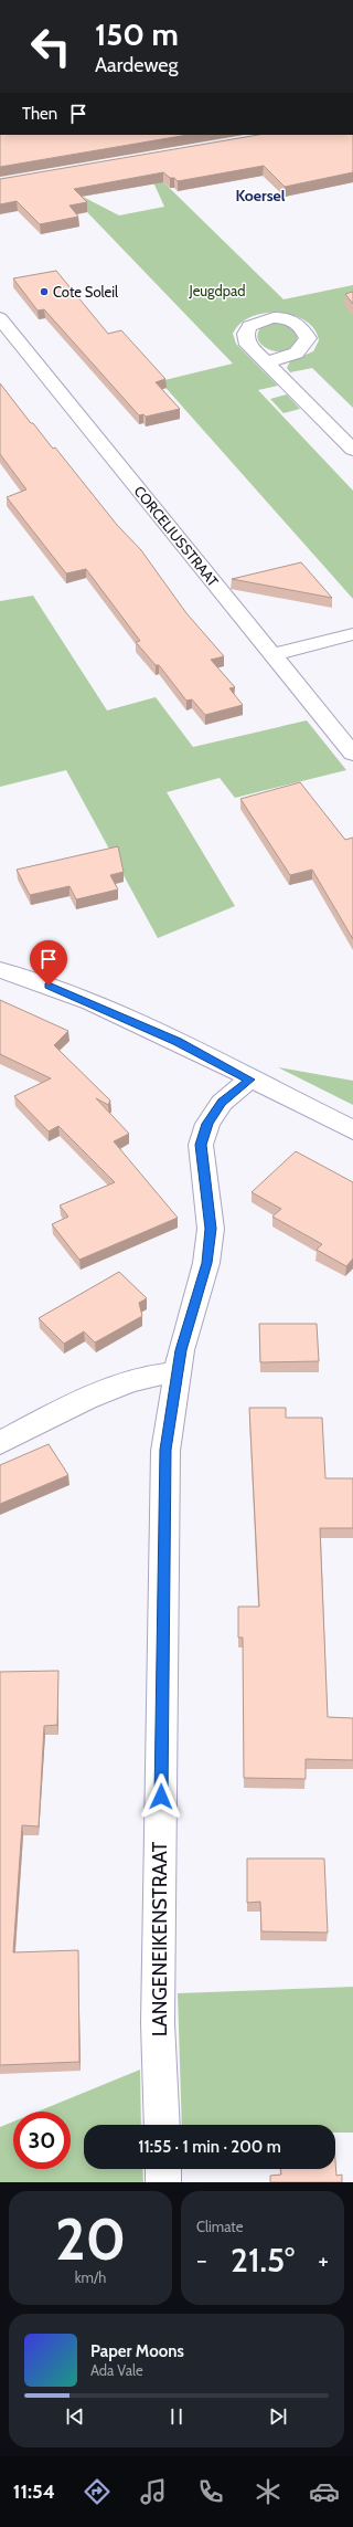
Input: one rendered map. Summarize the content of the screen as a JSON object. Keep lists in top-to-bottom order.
{
  "streets": {
    "street": ["CORCELIUSSTRAAT", "LANGENEIKENSTRAAT"]
  },
  "districts": ["Koersel"],
  "parks": ["Jeugdpad"],
  "places": ["Cote Soleil"],
  "page": {
    "turn": ["150 m", "Aardeweg"],
    "then": "Then",
    "limit": "30",
    "trip": "11:55 · 1 min · 200 m",
    "tile": [
      ["20", "km/h"],
      "Climate"
    ],
    "heat": ["−", "21.5°", "+"],
    "song": ["Paper Moons", "Ada Vale"],
    "tabs": "11:54"
  }
}
